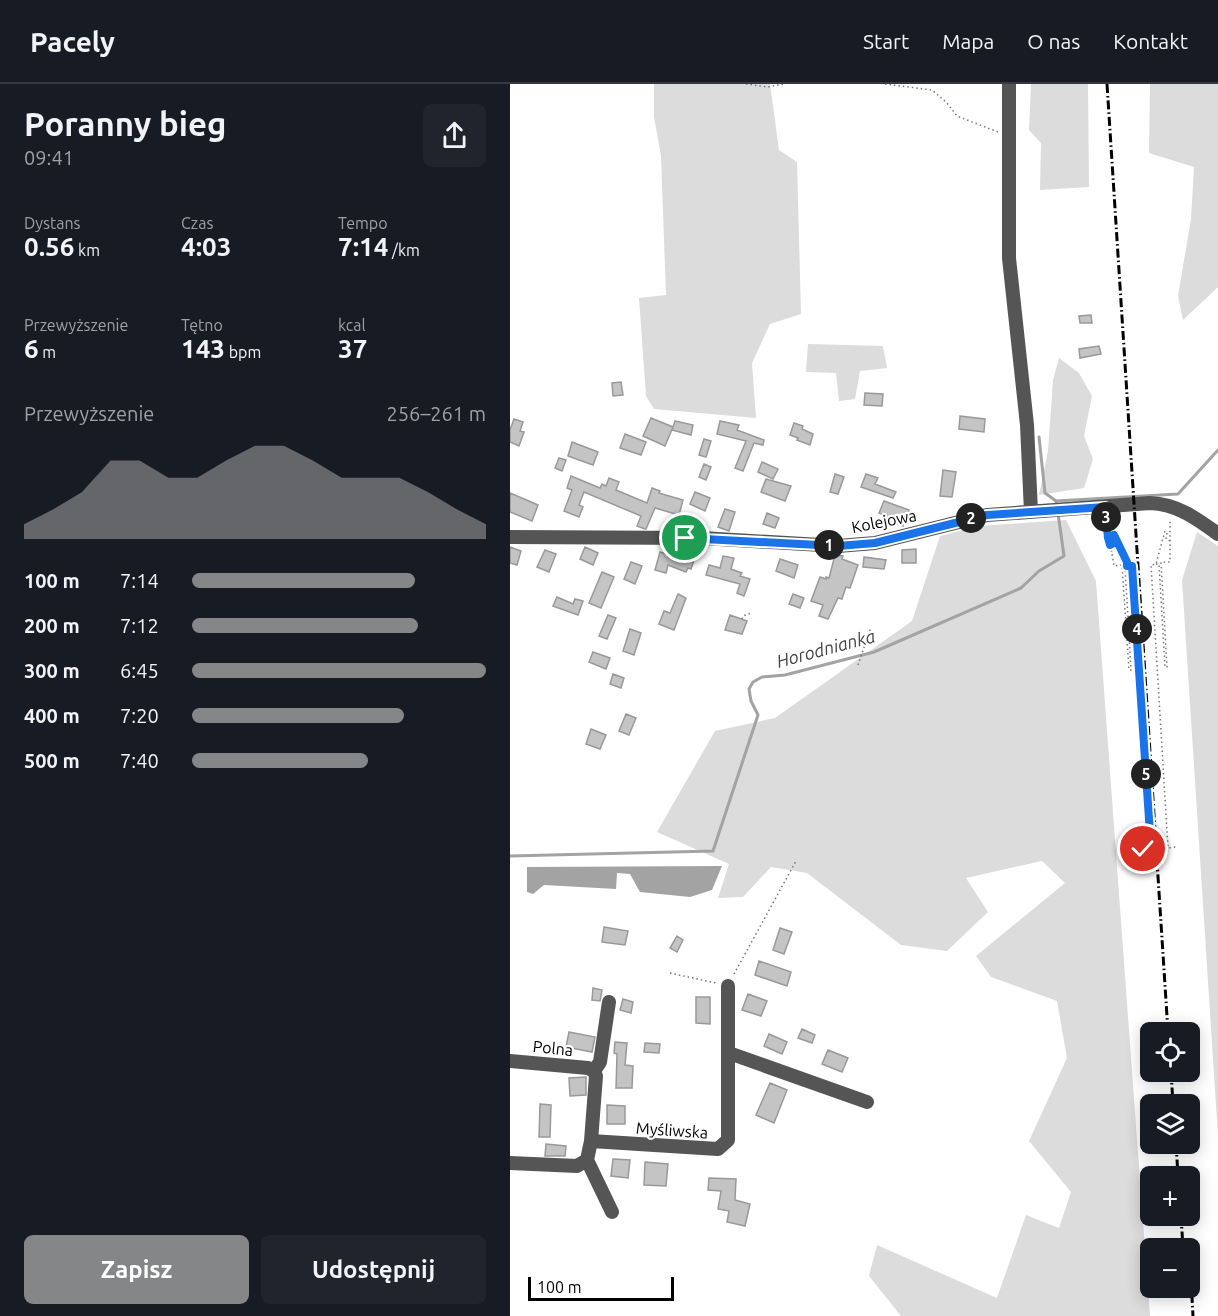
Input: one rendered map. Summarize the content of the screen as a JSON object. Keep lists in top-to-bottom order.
{
  "streets": {
    "street": ["Kolejowa", "Polna", "Myśliwska"]
  },
  "crossings": [
    ["Polna", "Myśliwska"]
  ],
  "water": ["Horodnianka"],
  "scale_bar": "100 m",
  "page": {
    "header": "Pacely",
    "nav": [
      "Start",
      "Mapa",
      "O nas",
      "Kontakt"
    ],
    "heading": ["Poranny bieg", "09:41"],
    "stats": [
      ["Dystans", "0.56 km"],
      ["Czas", "4:03"],
      ["Tempo", "7:14 /km"],
      ["Przewyższenie", "6 m"],
      ["Tętno", "143 bpm"],
      ["kcal", "37"]
    ],
    "chart": ["Przewyższenie", "256–261 m"],
    "pins": [
      "3",
      "2",
      "1",
      "4",
      "5"
    ],
    "list": [
      {
        "name": "100 m",
        "note": "7:14"
      },
      {
        "name": "200 m",
        "note": "7:12"
      },
      {
        "name": "300 m",
        "note": "6:45"
      },
      {
        "name": "400 m",
        "note": "7:20"
      },
      {
        "name": "500 m",
        "note": "7:40"
      }
    ],
    "map_buttons": ["+", "−"],
    "buttons": ["Zapisz", "Udostępnij"],
    "scale": "100 m"
  }
}
